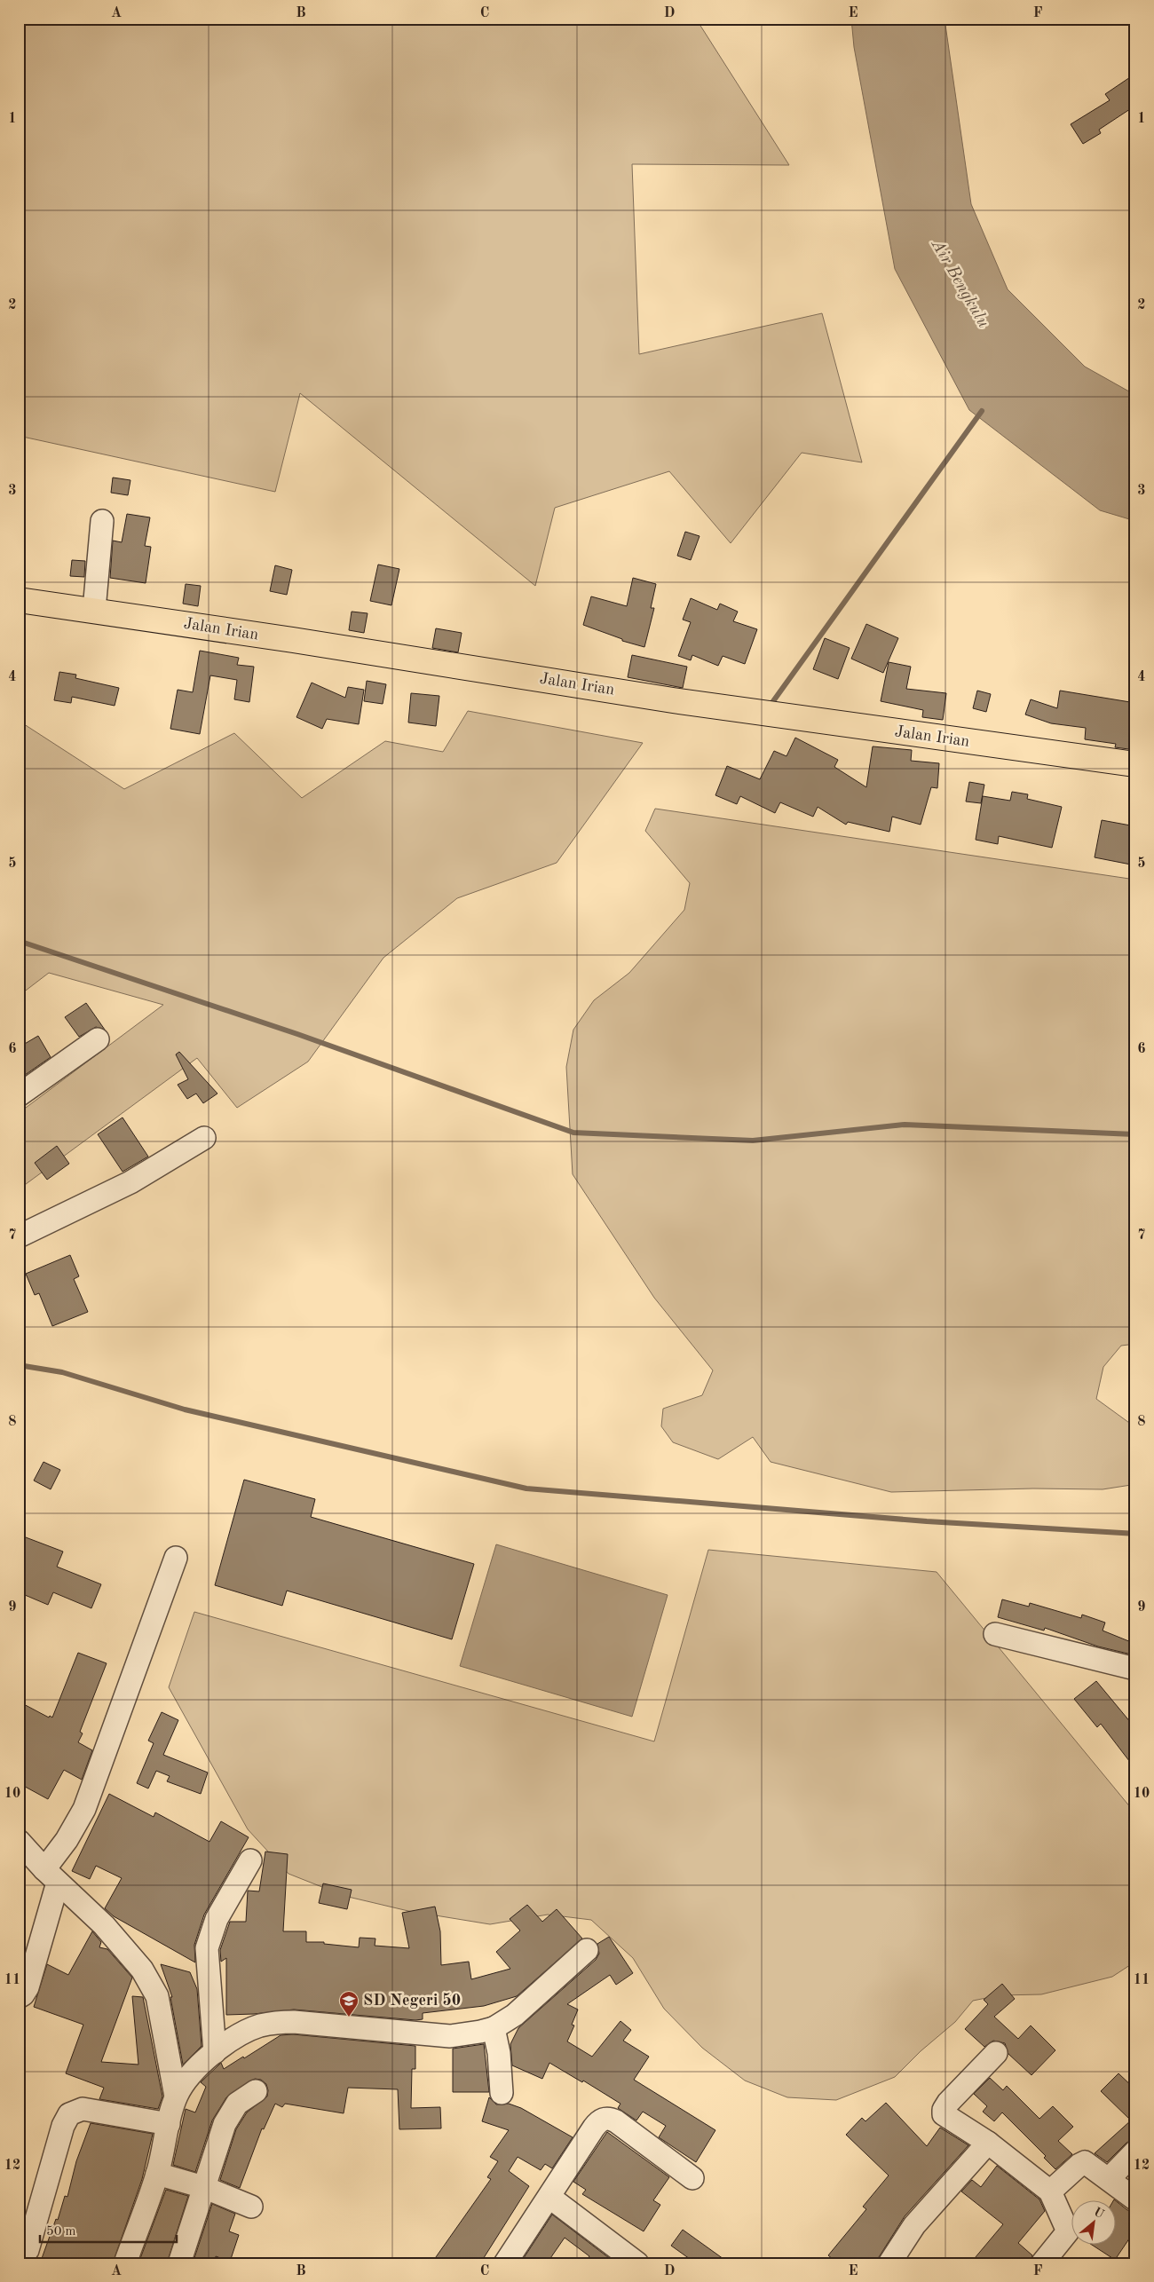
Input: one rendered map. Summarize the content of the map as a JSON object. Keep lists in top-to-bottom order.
{
  "streets": {
    "main road": ["Jalan Irian"]
  },
  "water": ["Air Bengkulu"],
  "places": {
    "school or university": ["SD Negeri 50"]
  },
  "scale_bar": "50 m",
  "north": "top right",
  "grid": {
    "columns": [
      "A",
      "B",
      "C",
      "D",
      "E",
      "F"
    ],
    "rows": [
      "1",
      "2",
      "3",
      "4",
      "5",
      "6",
      "7",
      "8",
      "9",
      "10",
      "11",
      "12"
    ]
  }
}
